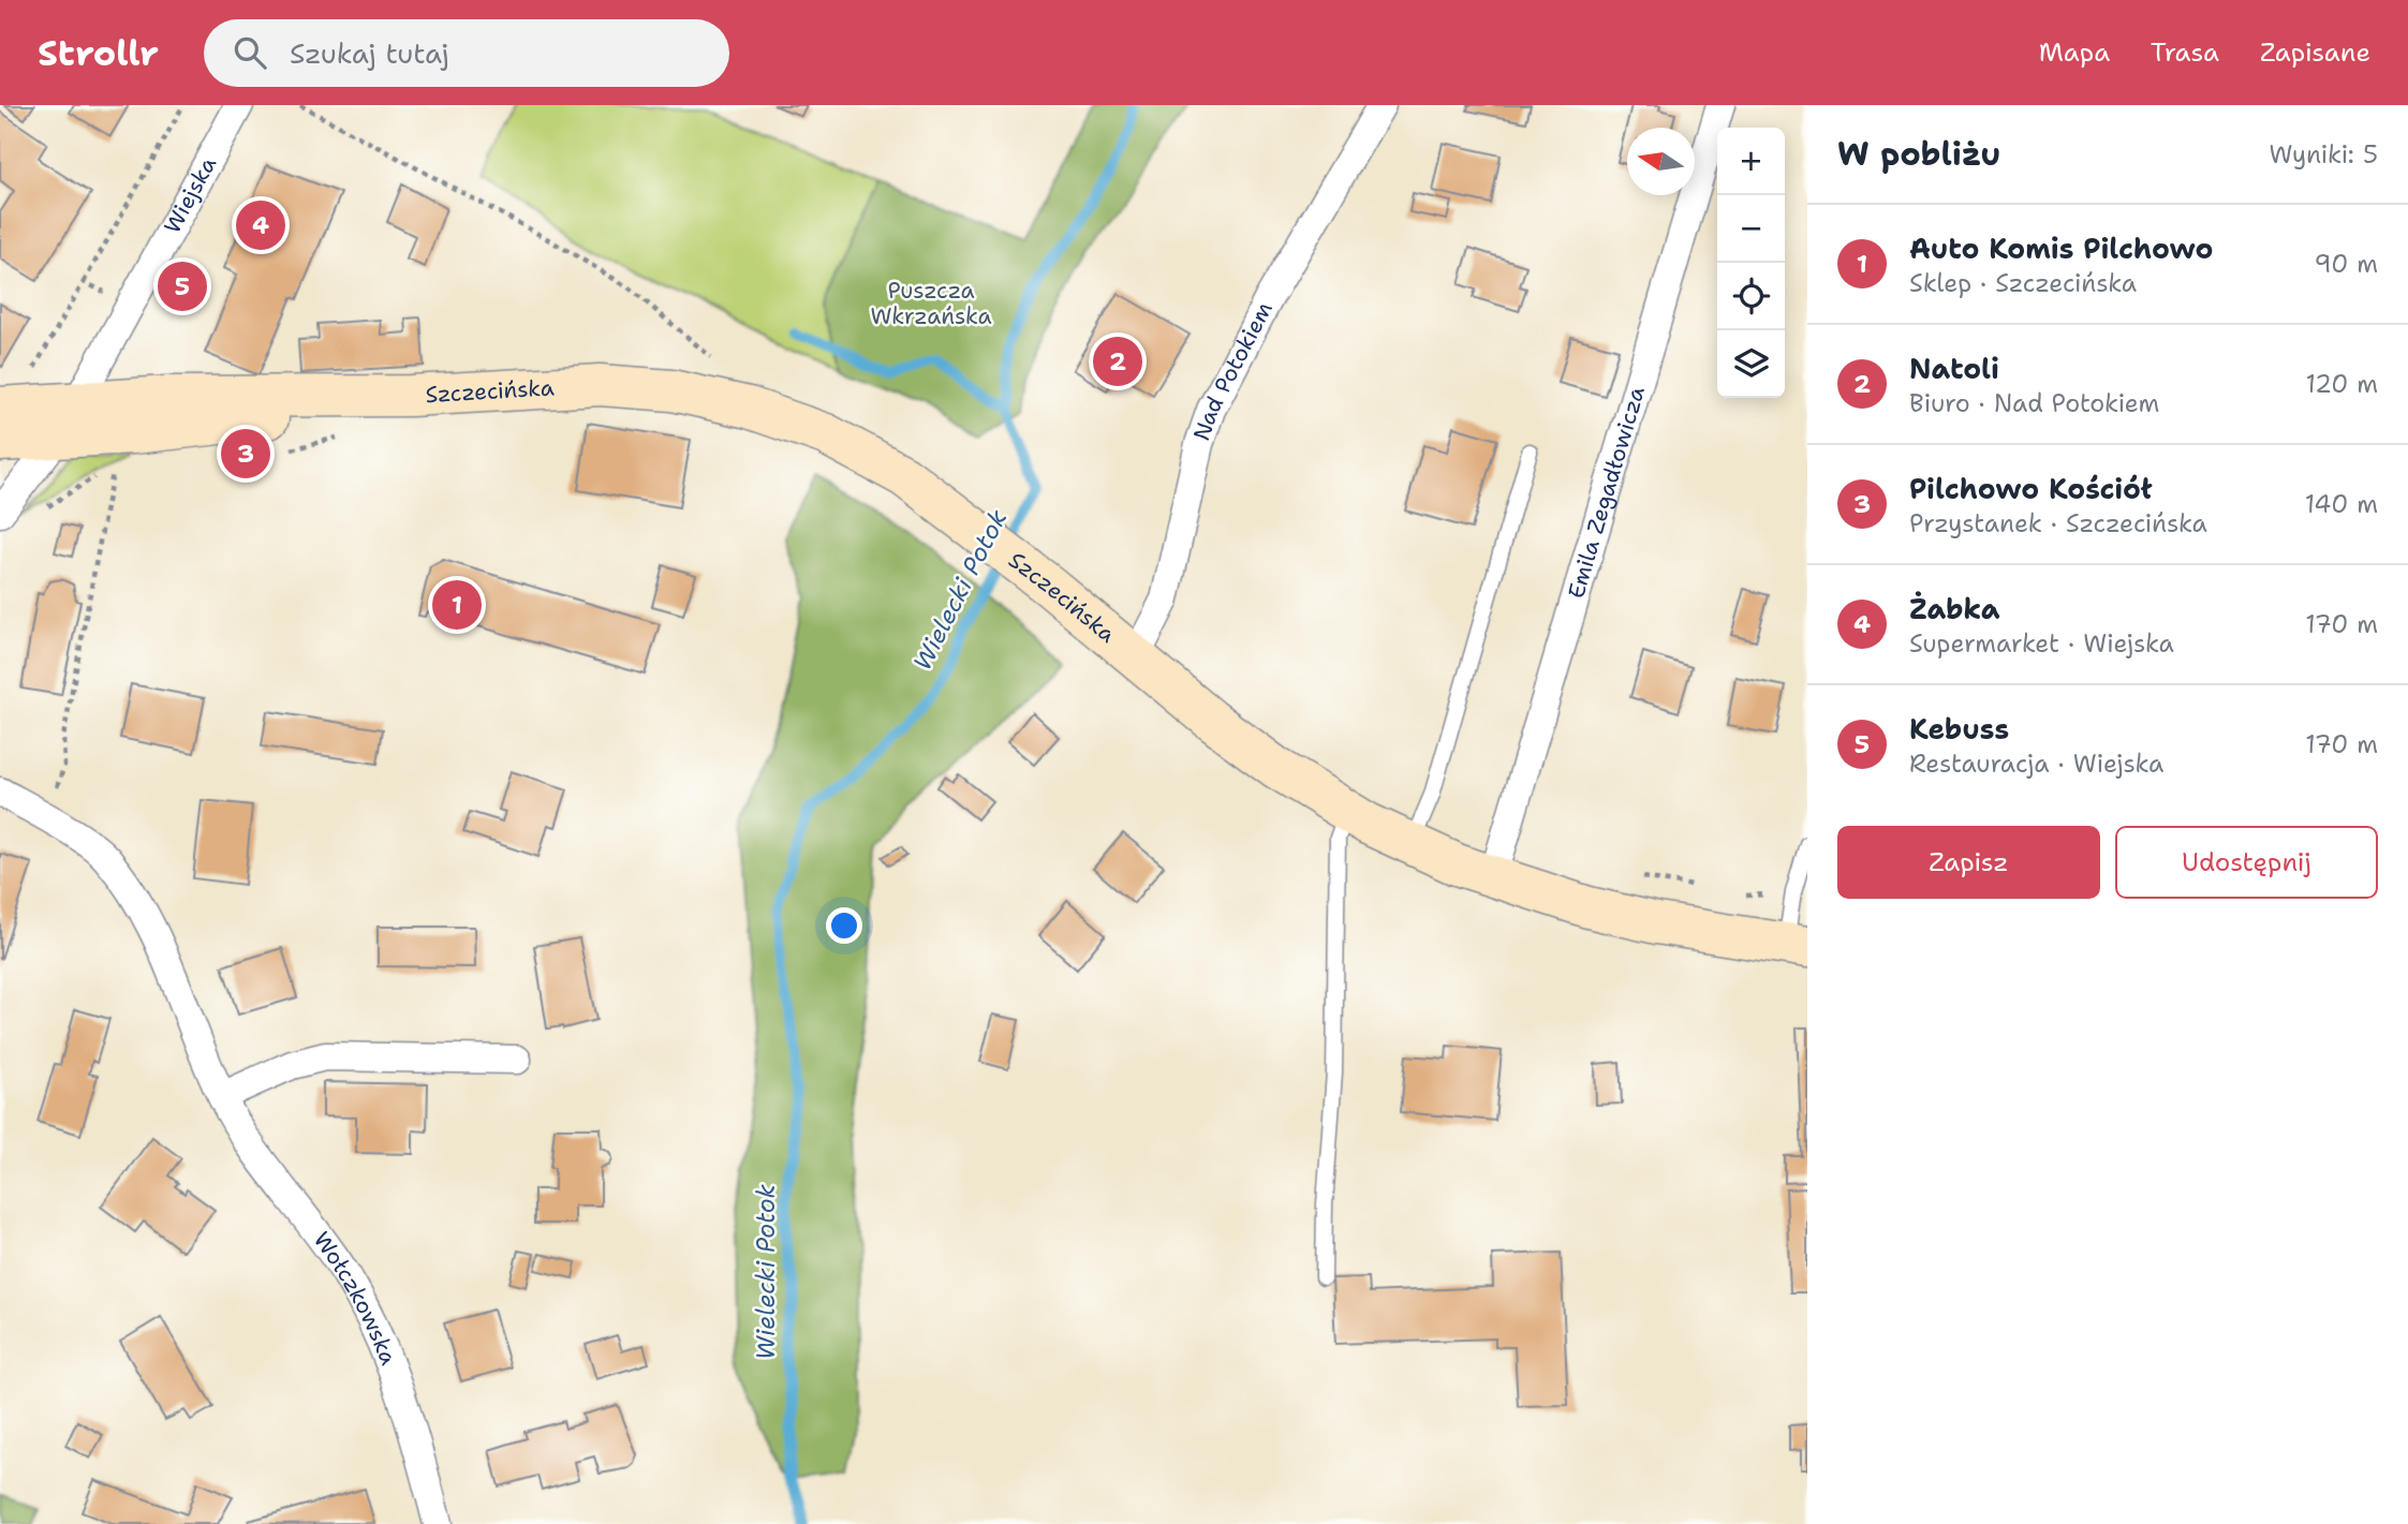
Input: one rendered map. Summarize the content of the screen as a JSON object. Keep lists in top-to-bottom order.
{
  "streets": {
    "main road": ["Szczecińska"],
    "street": [
      "Wiejska",
      "Nad Potokiem",
      "Emila Zegadłowicza",
      "Wołczkowska"
    ]
  },
  "crossings": [
    ["Wiejska", "Szczecińska"],
    ["Nad Potokiem", "Szczecińska"],
    ["Szczecińska", "Emila Zegadłowicza"]
  ],
  "water": ["Wielecki Potok"],
  "parks": ["Puszcza Wkrzańska"],
  "north": "left",
  "page": {
    "header": "Strollr",
    "search": "Szukaj tutaj",
    "nav": ["Mapa", "Trasa", "Zapisane"],
    "heading": ["W pobliżu", "Wyniki: 5"],
    "map_buttons": ["+", "−"],
    "pins": [
      "4",
      "5",
      "2",
      "3",
      "1"
    ],
    "list": [
      {
        "mark": "1",
        "name": "Auto Komis Pilchowo",
        "note": "Sklep · Szczecińska",
        "value": "90 m"
      },
      {
        "mark": "2",
        "name": "Natoli",
        "note": "Biuro · Nad Potokiem",
        "value": "120 m"
      },
      {
        "mark": "3",
        "name": "Pilchowo Kościół",
        "note": "Przystanek · Szczecińska",
        "value": "140 m"
      },
      {
        "mark": "4",
        "name": "Żabka",
        "note": "Supermarket · Wiejska",
        "value": "170 m"
      },
      {
        "mark": "5",
        "name": "Kebuss",
        "note": "Restauracja · Wiejska",
        "value": "170 m"
      }
    ],
    "buttons": ["Zapisz", "Udostępnij"]
  }
}
